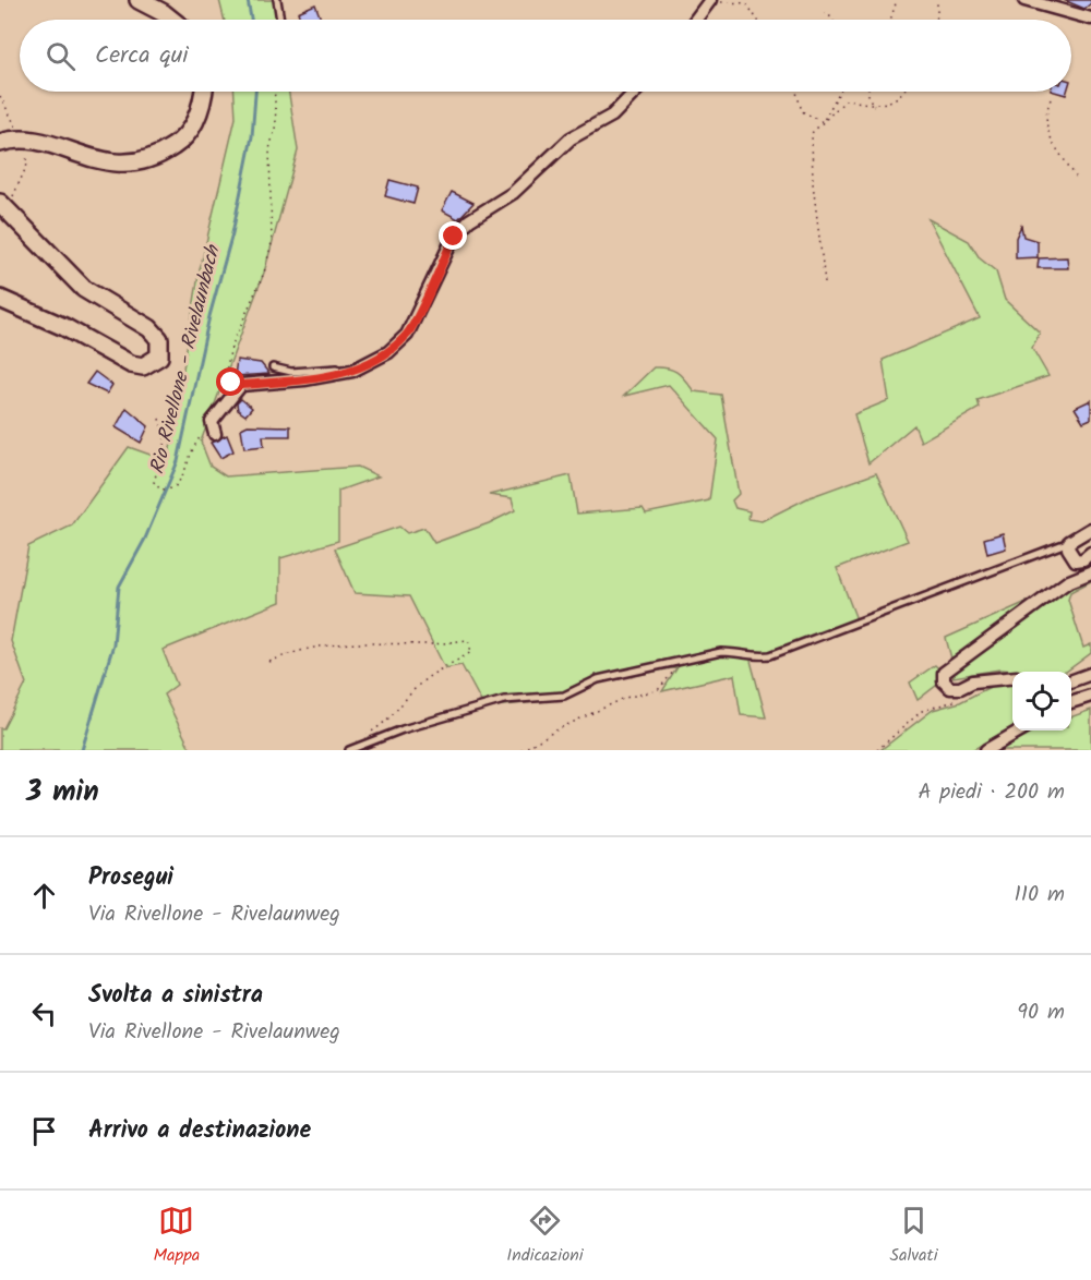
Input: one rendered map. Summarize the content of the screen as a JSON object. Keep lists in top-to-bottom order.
{
  "water": ["Rio Rivellone - Rivelaunbach"],
  "page": {
    "search": "Cerca qui",
    "heading": ["3 min", "A piedi · 200 m"],
    "list": [
      ["Prosegui", "Via Rivellone - Rivelaunweg", "110 m"],
      ["Svolta a sinistra", "Via Rivellone - Rivelaunweg", "90 m"],
      "Arrivo a destinazione"
    ],
    "nav": ["Mappa", "Indicazioni", "Salvati"]
  }
}
